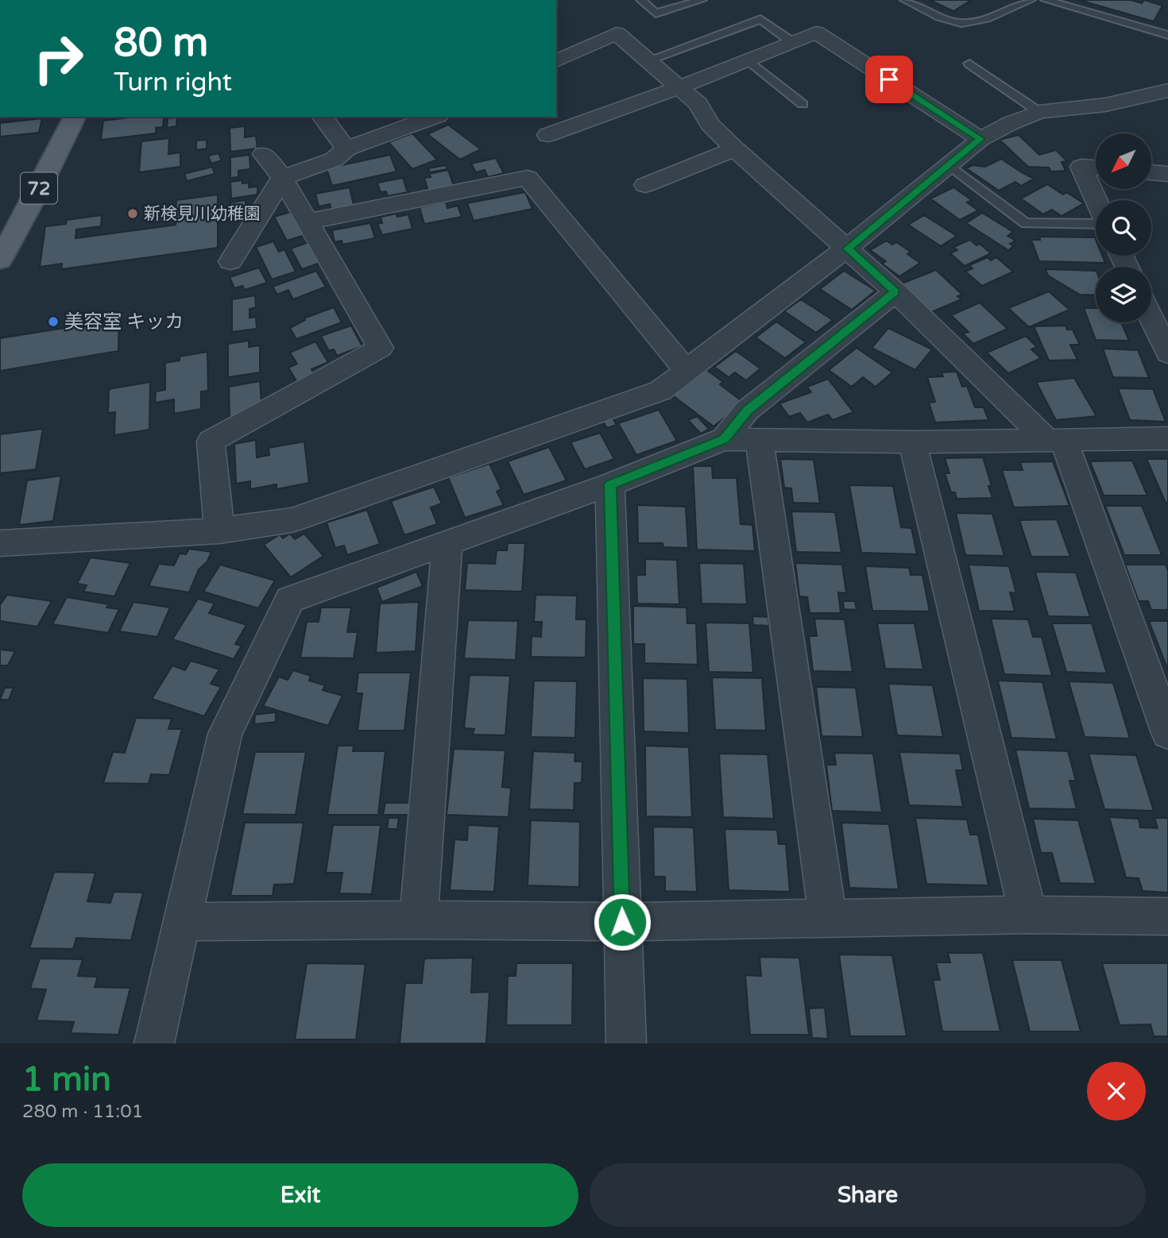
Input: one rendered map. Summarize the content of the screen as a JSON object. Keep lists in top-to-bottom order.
{
  "streets": {
    "main road": ["72"]
  },
  "places": ["新検見川幼稚園", "美容室 キッカ"],
  "north": "bottom left",
  "page": {
    "turn": ["80 m", "Turn right"],
    "heading": ["1 min", "280 m · 11:01"],
    "buttons": ["Exit", "Share"]
  }
}
